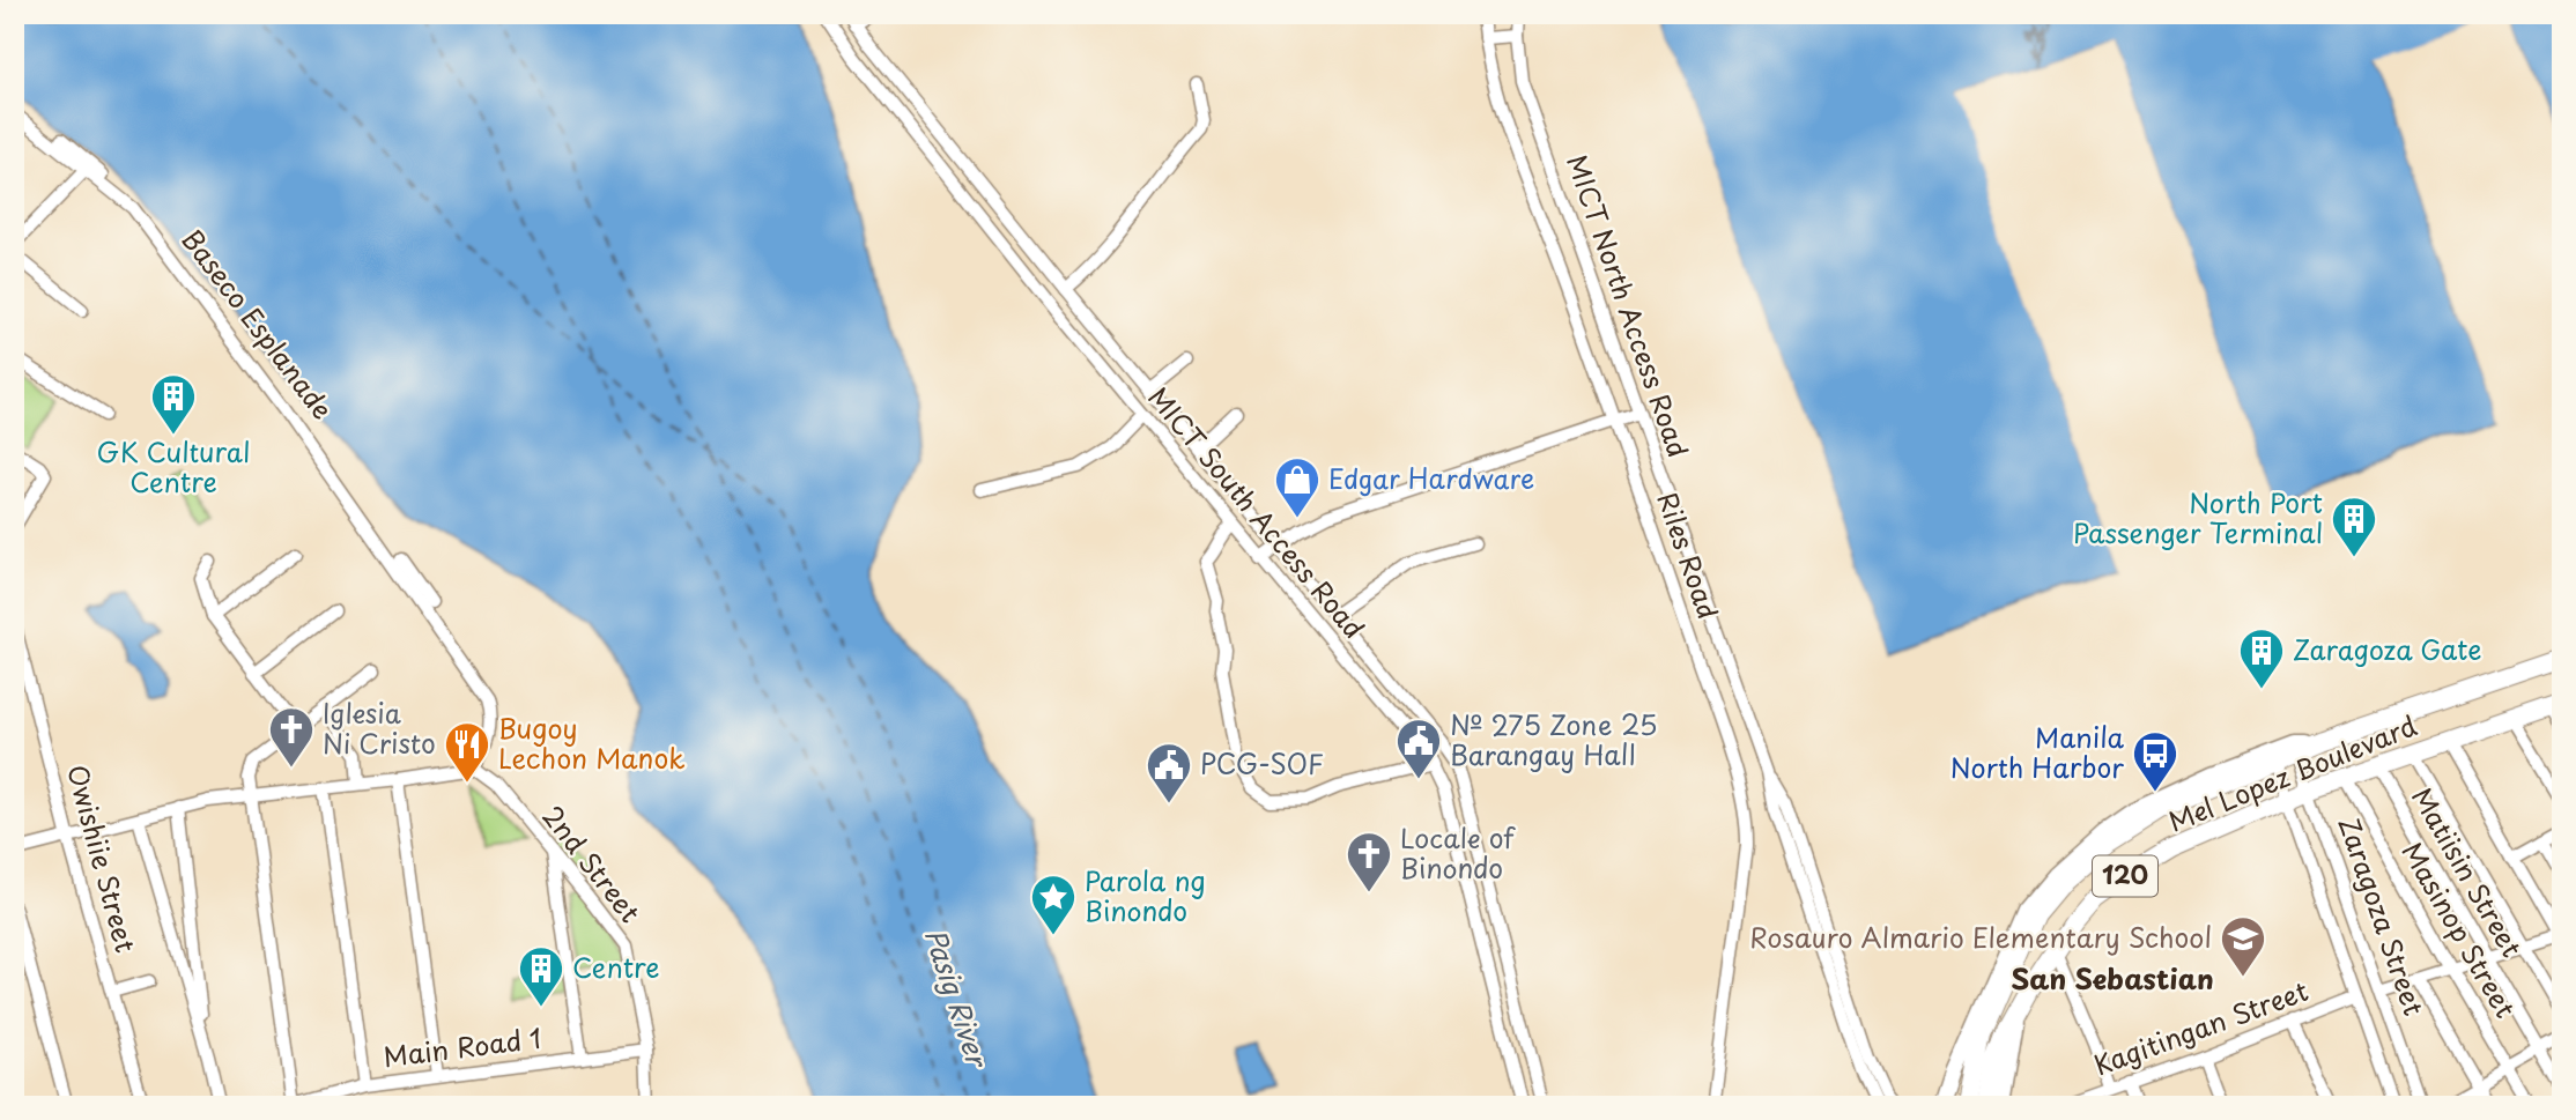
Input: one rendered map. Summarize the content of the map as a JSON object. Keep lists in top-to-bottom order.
{
  "streets": {
    "highway": ["Mel Lopez Boulevard", "120"],
    "street": [
      "MICT North Access Road",
      "Baseco Esplanade",
      "MICT South Access Road",
      "Riles Road",
      "Owishiie Street",
      "2nd Street",
      "Matiisin Street",
      "Zaragoza Street",
      "Masinop Street",
      "Kagitingan Street",
      "Main Road 1"
    ]
  },
  "crossings": [
    ["Mel Lopez Boulevard", "Matiisin Street"],
    ["Mel Lopez Boulevard", "Zaragoza Street"],
    ["Mel Lopez Boulevard", "Masinop Street"],
    ["2nd Street", "Main Road 1"],
    ["Zaragoza Street", "Kagitingan Street"]
  ],
  "districts": ["San Sebastian"],
  "water": ["Pasig River"],
  "places": {
    "building": [
      "GK Cultural Centre",
      "North Port Passenger Terminal",
      "Zaragoza Gate",
      "Centre"
    ],
    "shop": ["Edgar Hardware"],
    "church": ["Iglesia Ni Cristo", "Locale of Binondo"],
    "public building": ["№ 275 Zone 25 Barangay Hall", "PCG-SOF"],
    "restaurant": ["Bugoy Lechon Manok"],
    "bus stop": ["Manila North Harbor"],
    "place": ["Parola ng Binondo"],
    "school or university": ["Rosauro Almario Elementary School"]
  }
}
